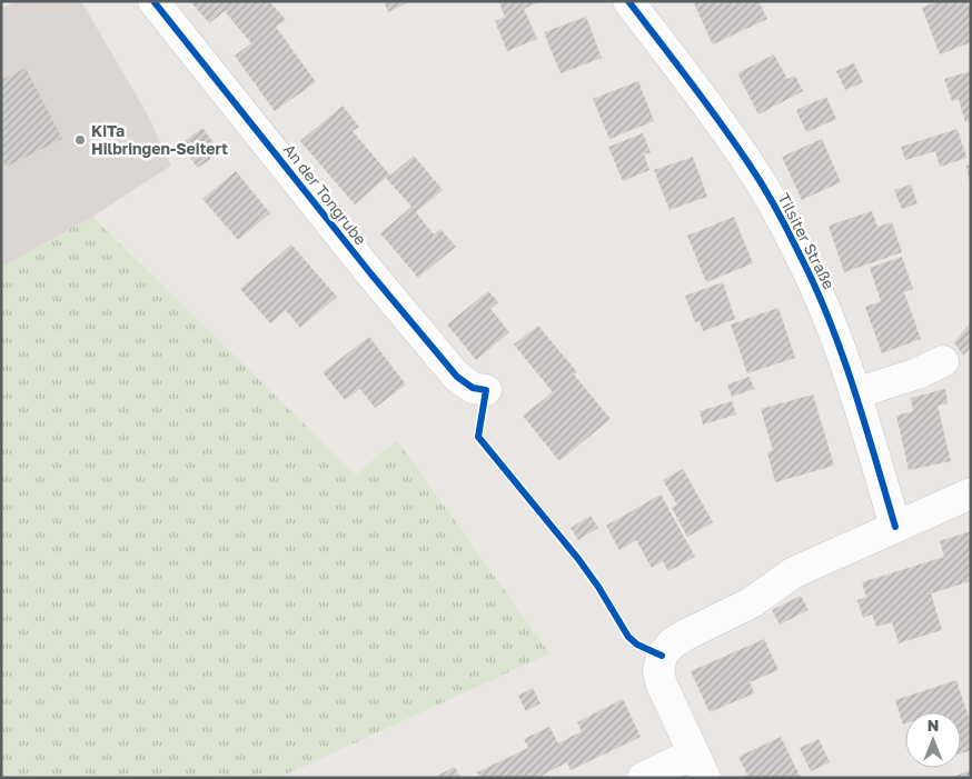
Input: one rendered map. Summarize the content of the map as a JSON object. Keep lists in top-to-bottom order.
{
  "streets": {
    "street": ["An der Tongrube", "Tilsiter Straße"]
  },
  "places": ["KiTa Hilbringen-Seitert"],
  "north": "top"
}
